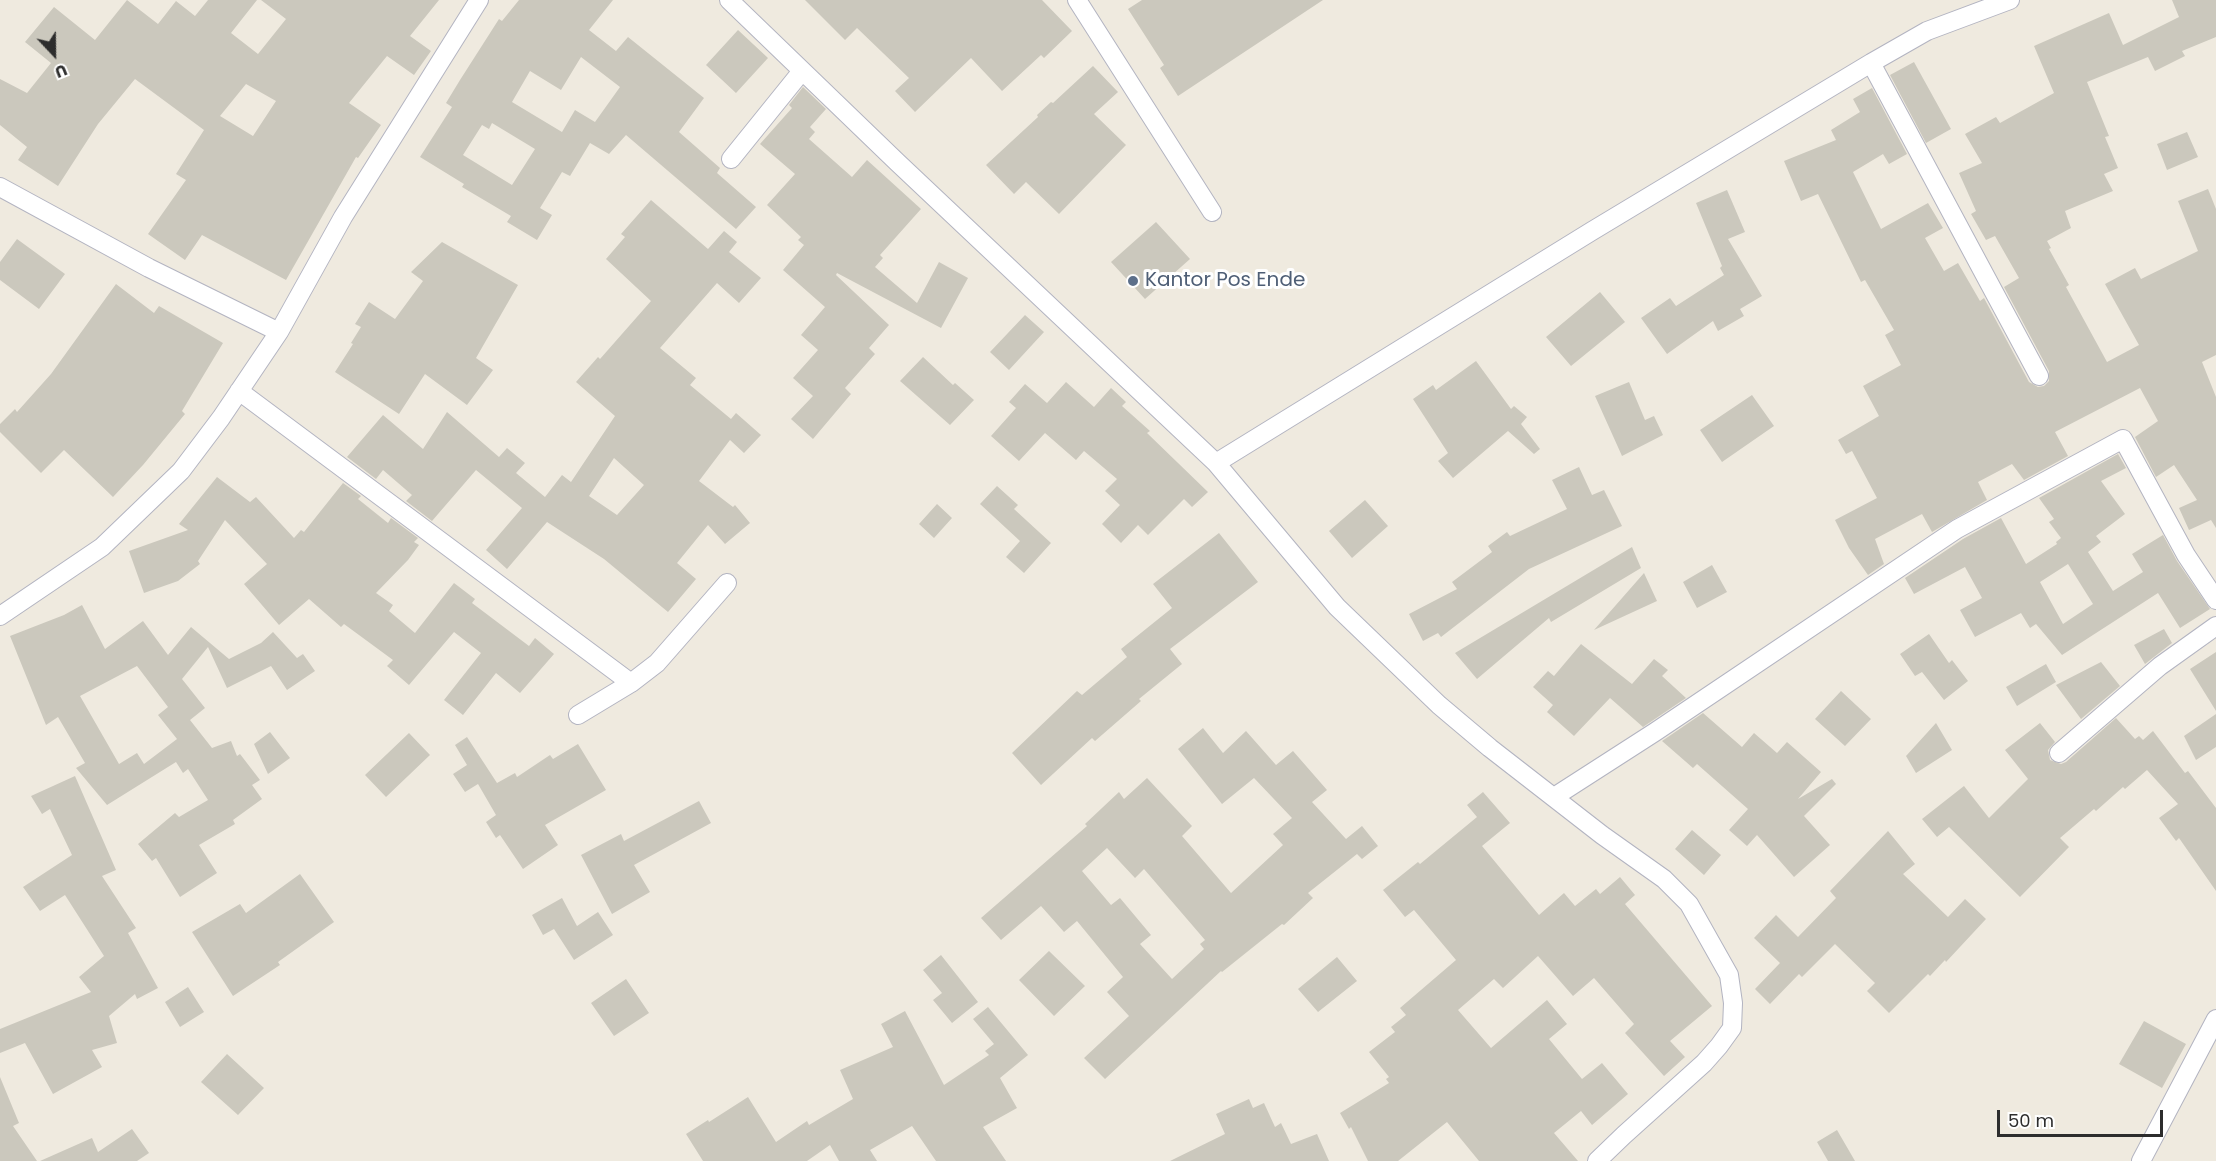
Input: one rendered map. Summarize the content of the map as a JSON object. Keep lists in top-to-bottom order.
{
  "places": ["Kantor Pos Ende"],
  "scale_bar": "50 m",
  "north": "bottom"
}
